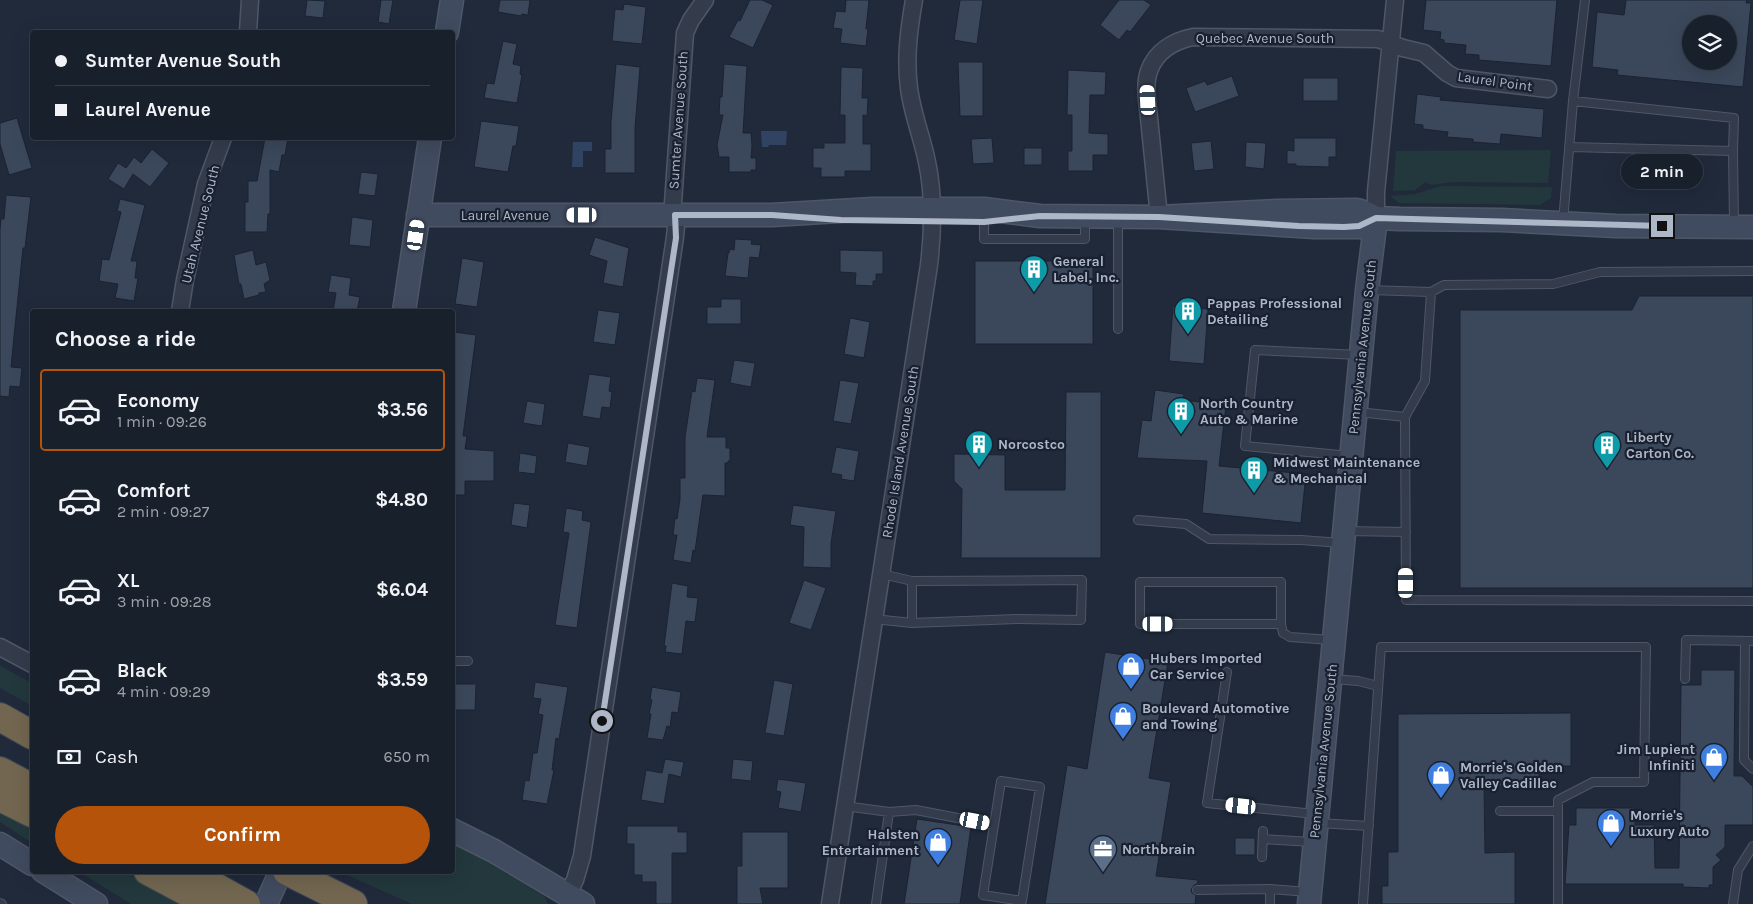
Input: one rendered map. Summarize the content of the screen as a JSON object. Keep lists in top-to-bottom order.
{
  "streets": {
    "street": [
      "Quebec Avenue South",
      "Laurel Point",
      "Sumter Avenue South",
      "Laurel Avenue",
      "Utah Avenue South",
      "Pennsylvania Avenue South",
      "Rhode Island Avenue South"
    ]
  },
  "crossings": [
    ["Quebec Avenue South", "Laurel Point"],
    ["Quebec Avenue South", "Laurel Avenue"],
    ["Quebec Avenue South", "Pennsylvania Avenue South"],
    ["Laurel Point", "Pennsylvania Avenue South"],
    ["Sumter Avenue South", "Laurel Avenue"],
    ["Laurel Avenue", "Pennsylvania Avenue South"],
    ["Laurel Avenue", "Rhode Island Avenue South"]
  ],
  "places": {
    "building": [
      "General Label, Inc.",
      "Pappas Professional Detailing",
      "North Country Auto & Marine",
      "Norcostco",
      "Liberty Carton Co.",
      "Midwest Maintenance & Mechanical"
    ],
    "shop": [
      "Hubers Imported Car Service",
      "Boulevard Automotive and Towing",
      "Jim Lupient Infiniti",
      "Morrie's Golden Valley Cadillac",
      "Morrie's Luxury Auto",
      "Halsten Entertainment"
    ],
    "office": ["Northbrain"]
  },
  "page": {
    "banner": ["Sumter Avenue South", "Laurel Avenue"],
    "bubble": "2 min",
    "heading": "Choose a ride",
    "list": [
      {
        "name": "Economy",
        "note": "1 min · 09:26",
        "value": "$3.56"
      },
      {
        "name": "Comfort",
        "note": "2 min · 09:27",
        "value": "$4.80"
      },
      {
        "name": "XL",
        "note": "3 min · 09:28",
        "value": "$6.04"
      },
      {
        "name": "Black",
        "note": "4 min · 09:29",
        "value": "$3.59"
      }
    ],
    "pay": ["Cash", "650 m"],
    "buttons": "Confirm"
  }
}
